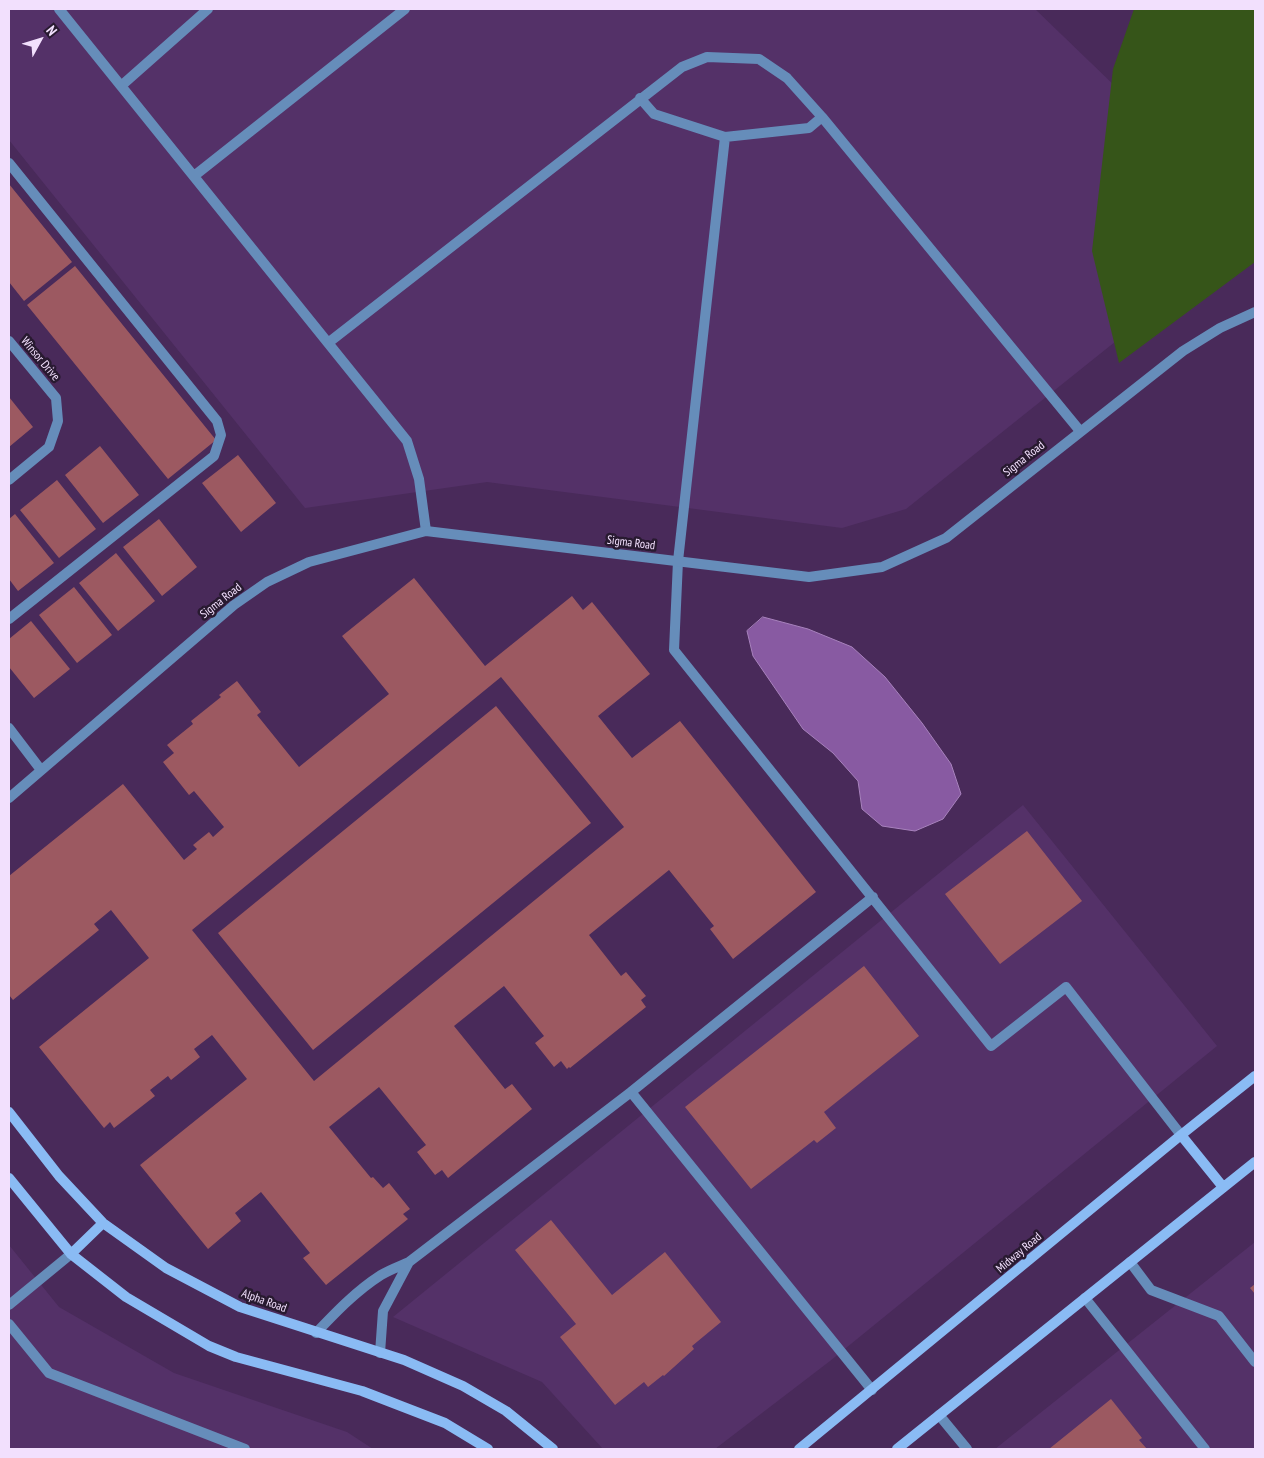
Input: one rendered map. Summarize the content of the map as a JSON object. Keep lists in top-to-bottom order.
{
  "streets": {
    "street": [
      "Winsor Drive",
      "Sigma Road",
      "Midway Road",
      "Alpha Road"
    ]
  },
  "north": "top right"
}
